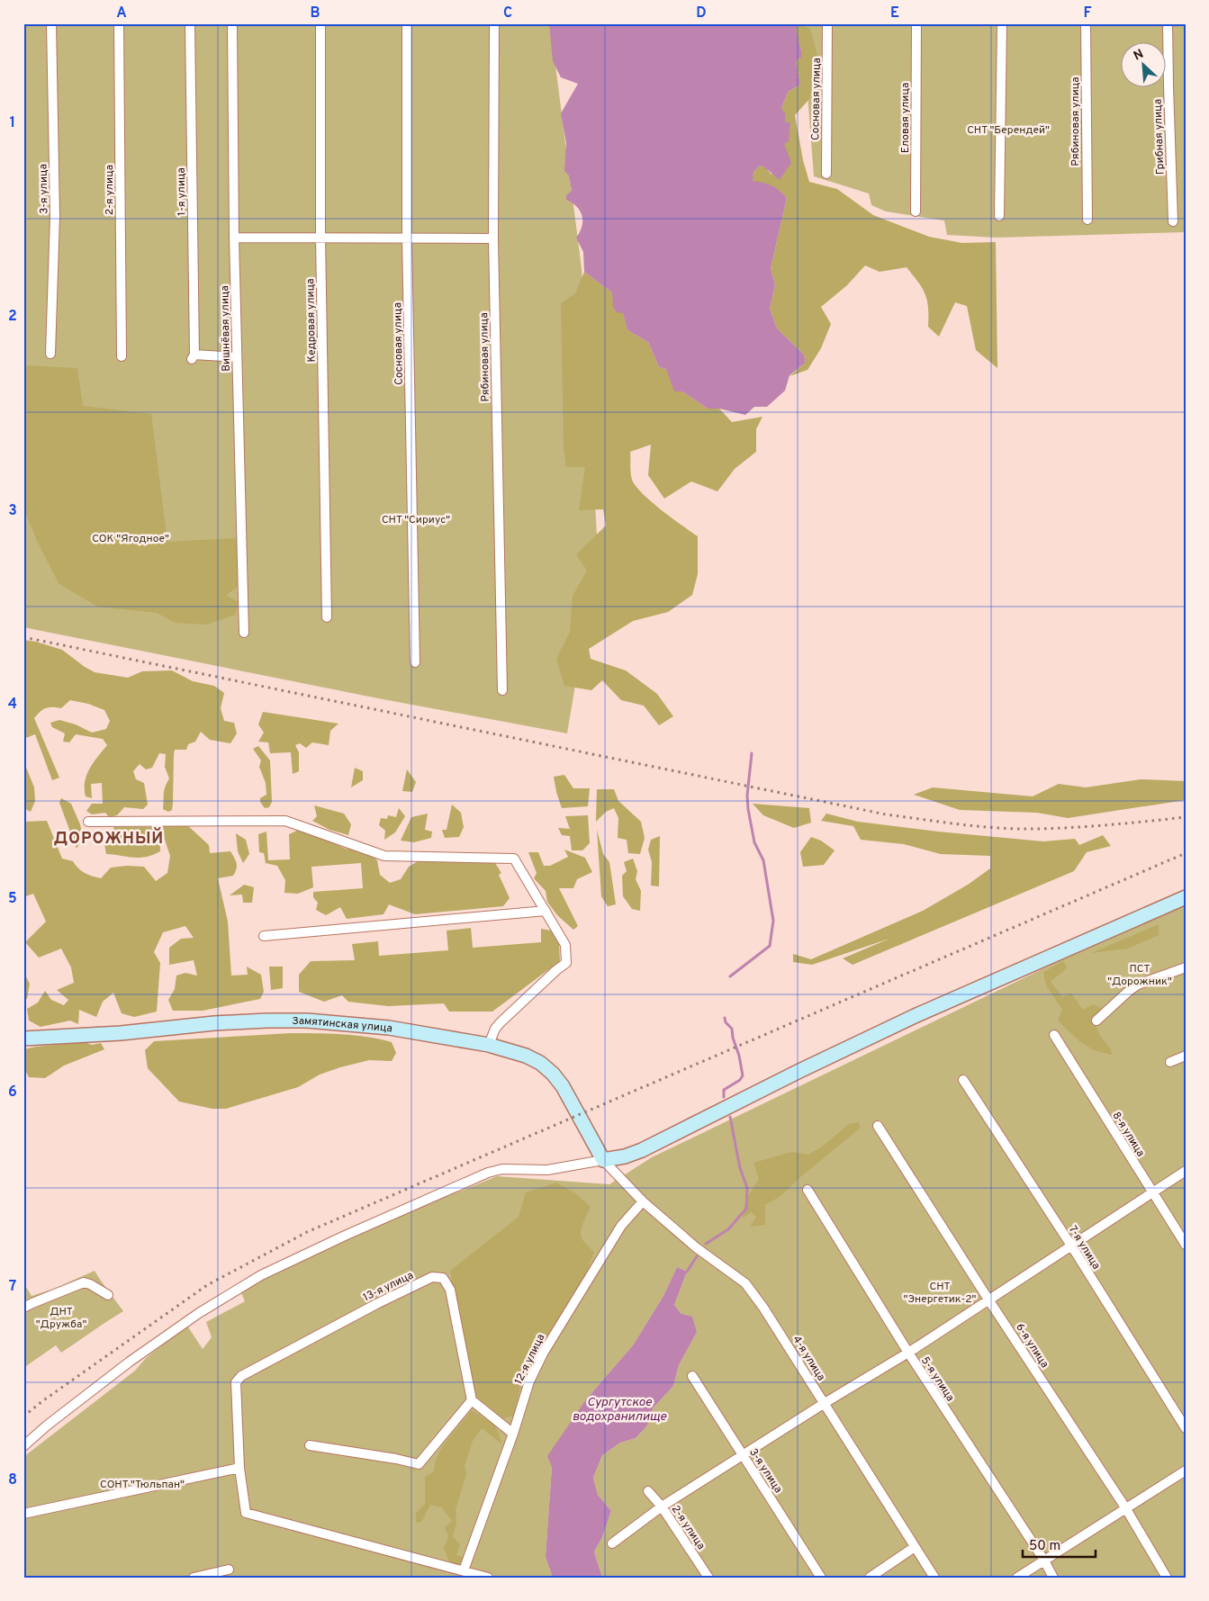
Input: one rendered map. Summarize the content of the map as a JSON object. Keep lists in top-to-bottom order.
{
  "streets": {
    "street": [
      "Сосновая улица",
      "Еловая улица",
      "Рябиновая улица",
      "Грибная улица",
      "3-я улица",
      "2-я улица",
      "1-я улица",
      "Кедровая улица",
      "Вишнёвая улица",
      "Замятинская улица",
      "8-я улица",
      "7-я улица",
      "13-я улица",
      "6-я улица",
      "4-я улица",
      "12-я улица",
      "5-я улица"
    ]
  },
  "crossings": [
    ["1-я улица", "Вишнёвая улица"],
    ["Замятинская улица", "4-я улица"],
    ["4-я улица", "12-я улица"]
  ],
  "districts": ["ДОРОЖНЫЙ"],
  "water": ["Сургутское водохранилище"],
  "parks": [
    "СНТ \"Берендей\"",
    "СНТ \"Сириус\"",
    "СОК \"Ягодное\"",
    "ПСТ \"Дорожник\"",
    "СHТ \"Энергетик-2\"",
    "ДНТ \"Дружба\"",
    "СОНТ \"Тюльпан\""
  ],
  "scale_bar": "50 m",
  "north": "top left",
  "grid": {
    "columns": [
      "A",
      "B",
      "C",
      "D",
      "E",
      "F"
    ],
    "rows": [
      "1",
      "2",
      "3",
      "4",
      "5",
      "6",
      "7",
      "8"
    ]
  }
}
